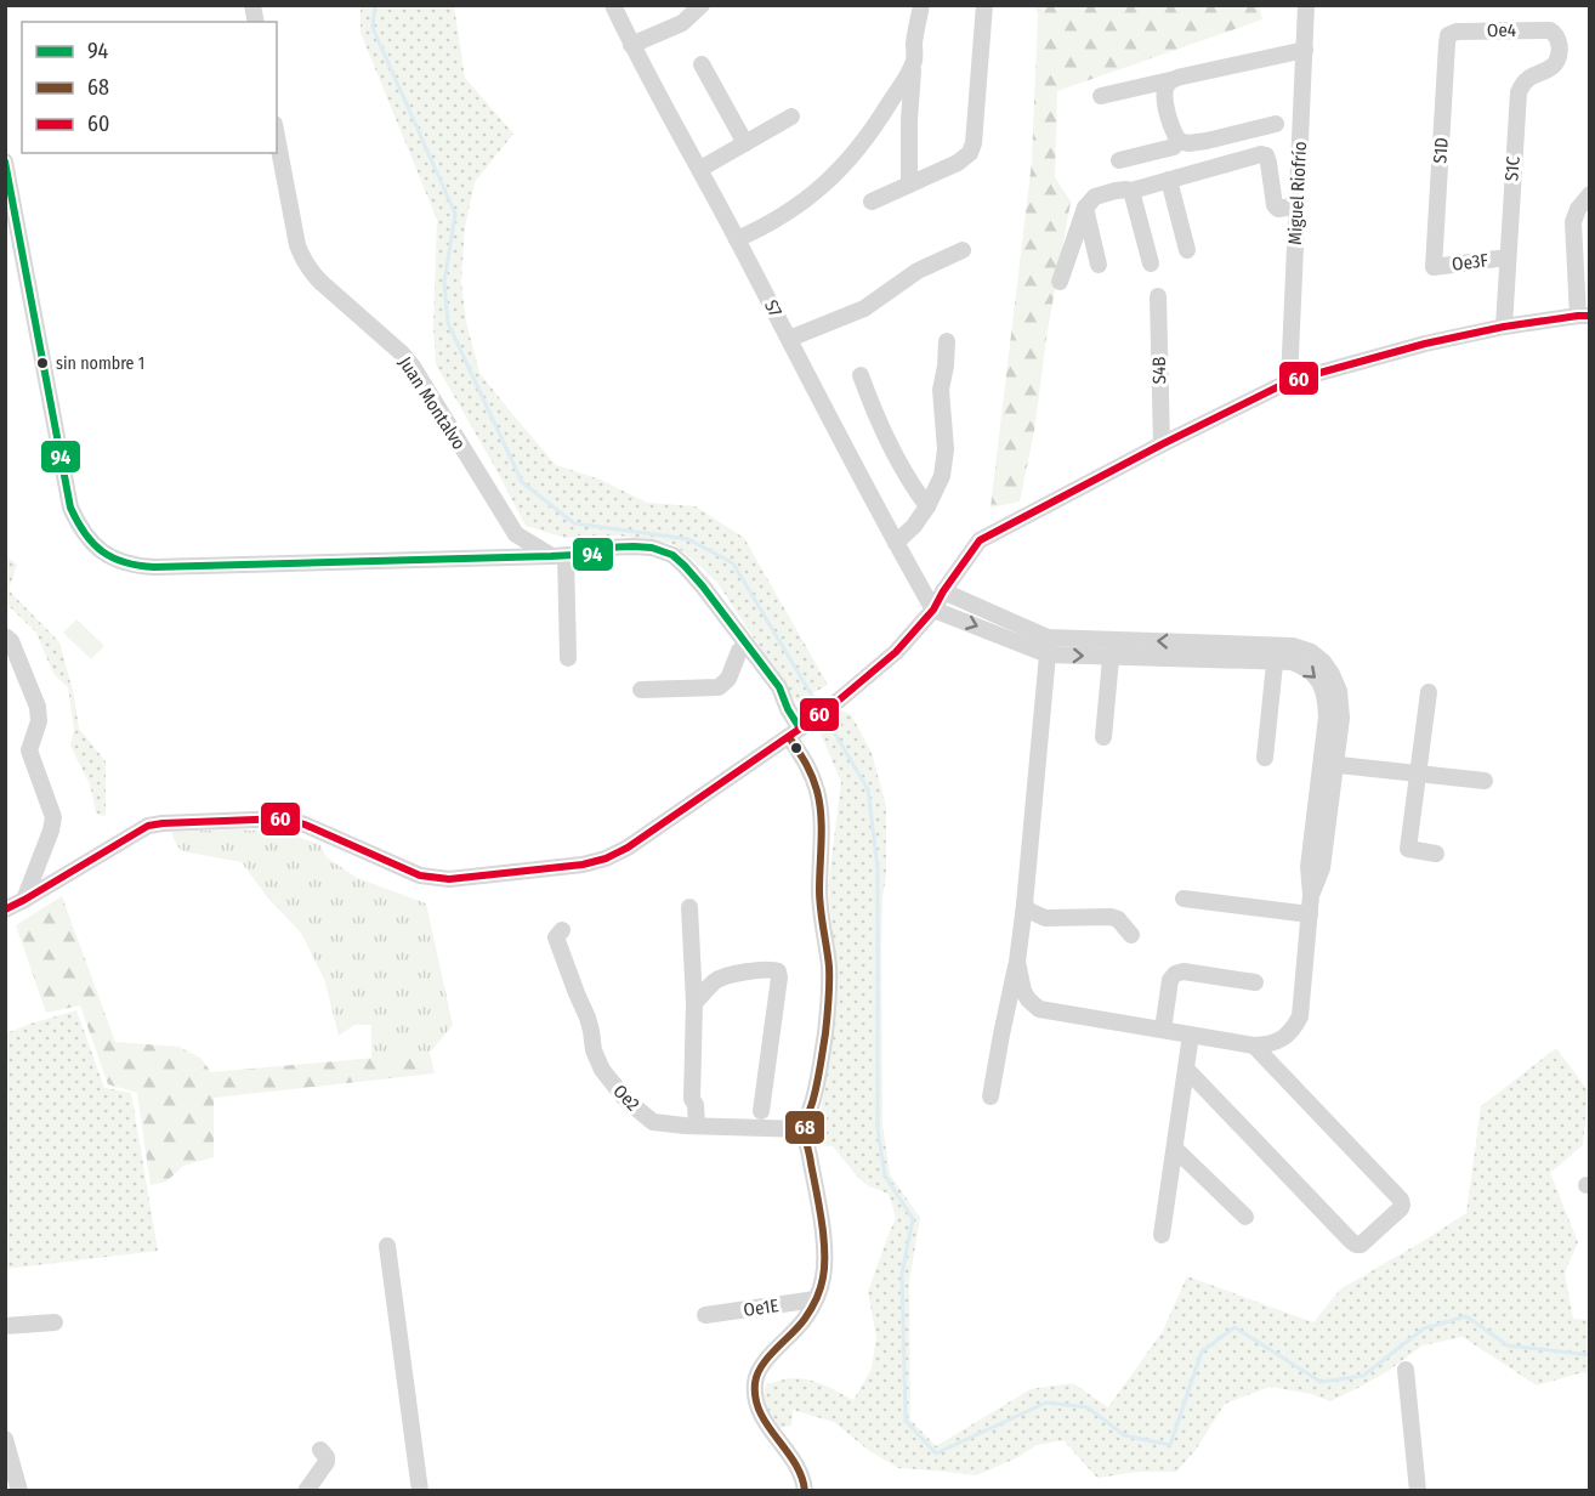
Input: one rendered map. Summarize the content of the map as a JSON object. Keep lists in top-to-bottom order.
{
  "streets": {
    "street": [
      "Oe4",
      "S1D",
      "S1C",
      "Miguel Riofrío",
      "Oe3F",
      "S7",
      "S4B",
      "Juan Montalvo",
      "Oe2",
      "Oe1E"
    ]
  },
  "crossings": [
    ["Oe4", "S1D"],
    ["Oe4", "S1C"],
    ["S1D", "Oe3F"],
    ["S1C", "Oe3F"]
  ],
  "places": ["sin nombre 1"],
  "lines": ["transit line 94", "transit line 60", "transit line 68"],
  "legend": ["94", "68", "60"]
}
